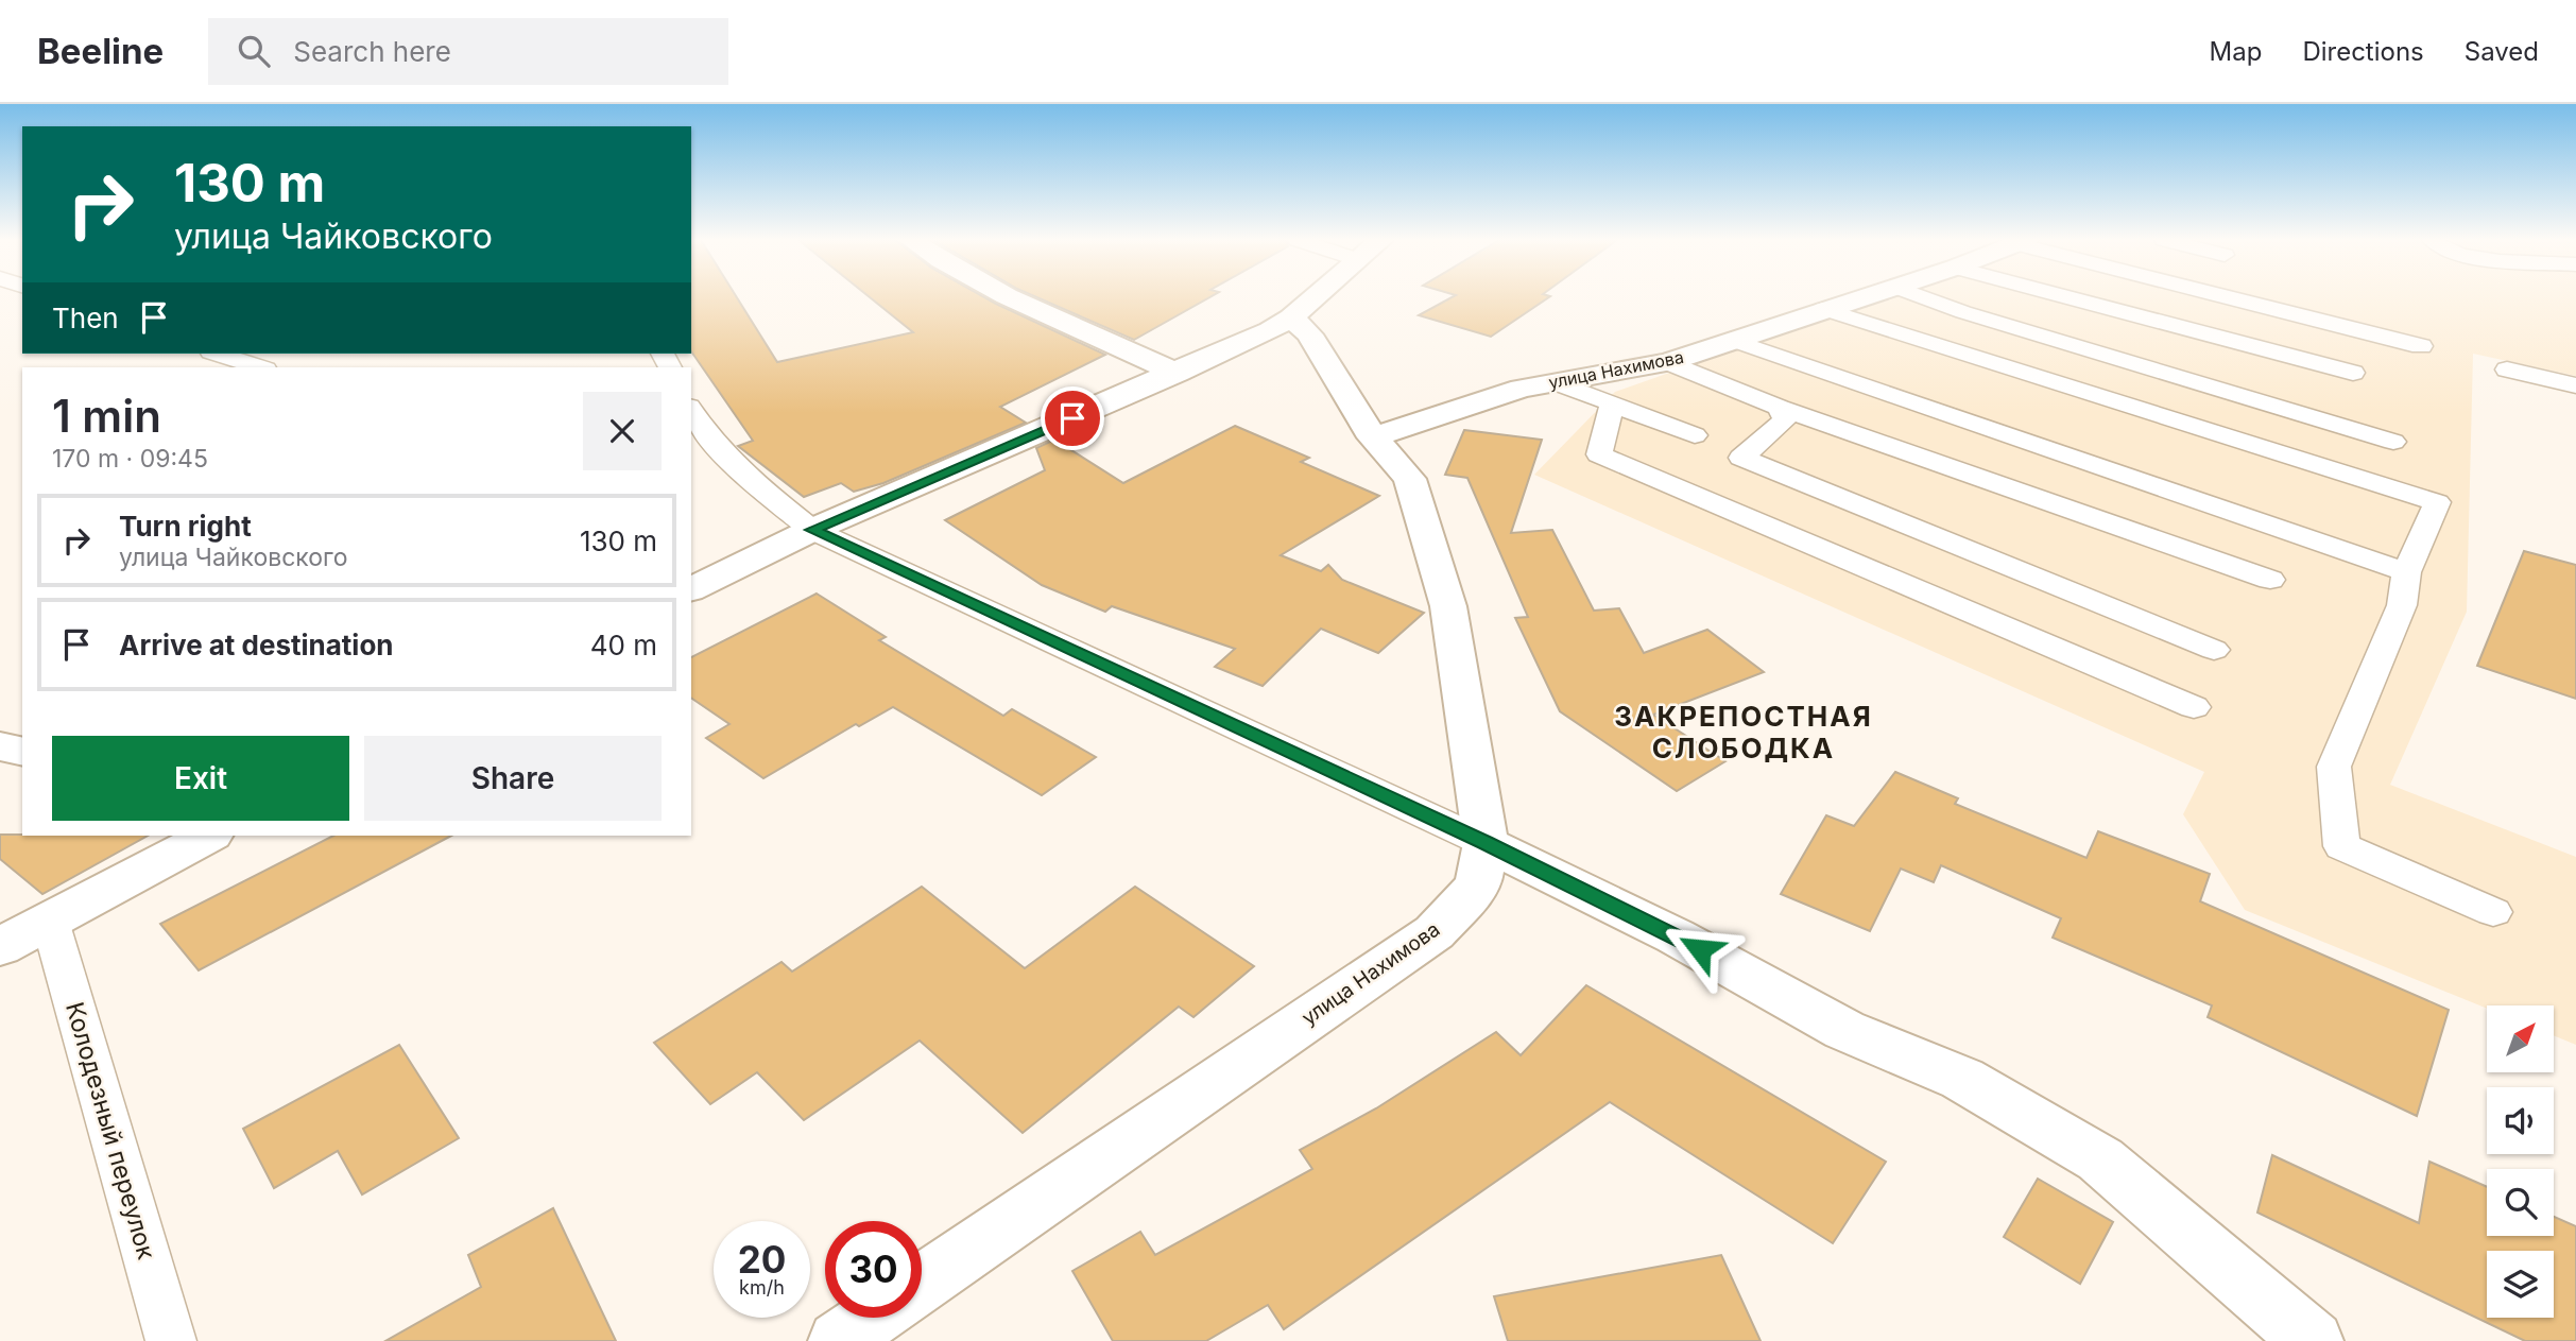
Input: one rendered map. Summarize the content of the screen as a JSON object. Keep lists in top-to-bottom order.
{
  "streets": {
    "street": ["улица Нахимова"],
    "lane": ["Колодезный переулок"]
  },
  "districts": ["ЗАКРЕПОСТНАЯ СЛОБОДКА"],
  "north": "top right",
  "page": {
    "header": "Beeline",
    "search": "Search here",
    "nav": ["Map", "Directions", "Saved"],
    "turn": ["130 m", "улица Чайковского"],
    "then": "Then",
    "heading": ["1 min", "170 m · 09:45"],
    "list": [
      {
        "name": "Turn right",
        "note": "улица Чайковского",
        "value": "130 m"
      },
      {
        "name": "Arrive at destination",
        "value": "40 m"
      }
    ],
    "buttons": ["Exit", "Share"],
    "speed": "20 km/h",
    "limit": "30"
  }
}
